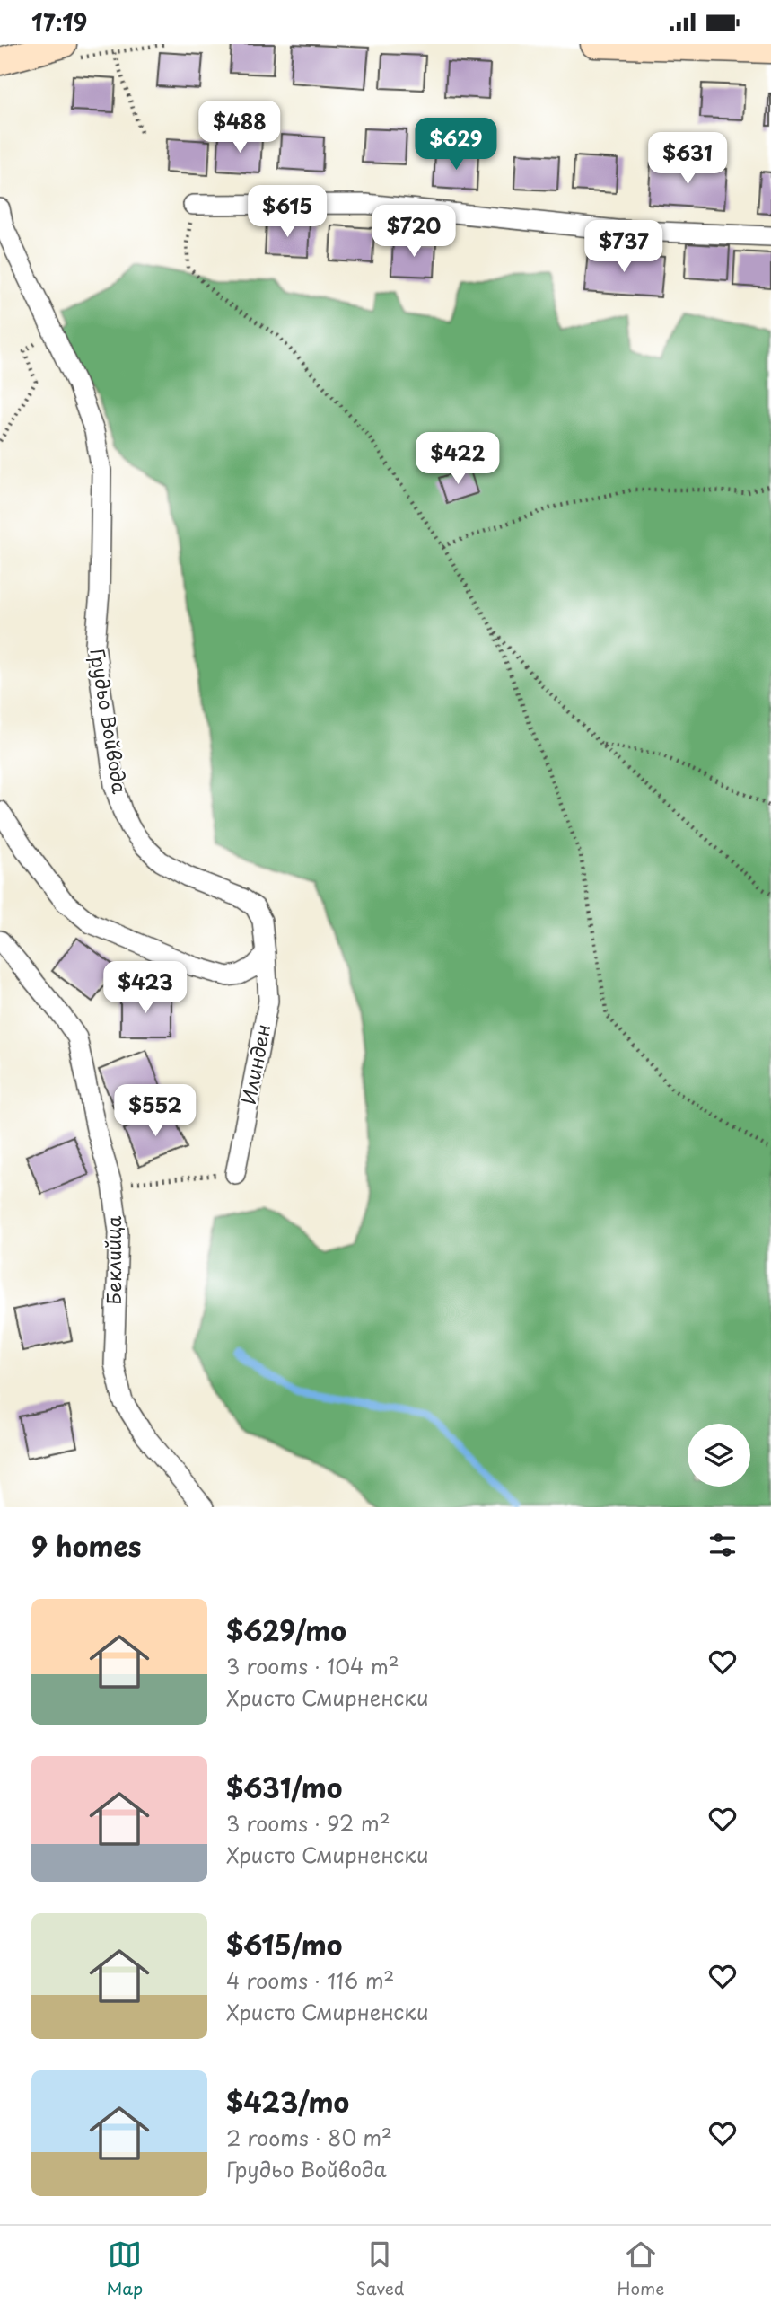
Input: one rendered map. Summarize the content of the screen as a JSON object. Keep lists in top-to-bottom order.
{
  "streets": {
    "street": ["Грудьо Войвода", "Илинден", "Беклийца"]
  },
  "crossings": [
    ["Грудьо Войвода", "Илинден"]
  ],
  "page": {
    "status": "17:19",
    "price": [
      "$488",
      "$629",
      "$631",
      "$615",
      "$720",
      "$737",
      "$422",
      "$423",
      "$552"
    ],
    "heading": "9 homes",
    "list": [
      {
        "name": "$629/mo",
        "note": "3 rooms · 104 m² · Христо Смирненски"
      },
      {
        "name": "$631/mo",
        "note": "3 rooms · 92 m² · Христо Смирненски"
      },
      {
        "name": "$615/mo",
        "note": "4 rooms · 116 m² · Христо Смирненски"
      },
      {
        "name": "$423/mo",
        "note": "2 rooms · 80 m² · Грудьо Войвода"
      }
    ],
    "tabs": ["Map", "Saved", "Home"]
  }
}
